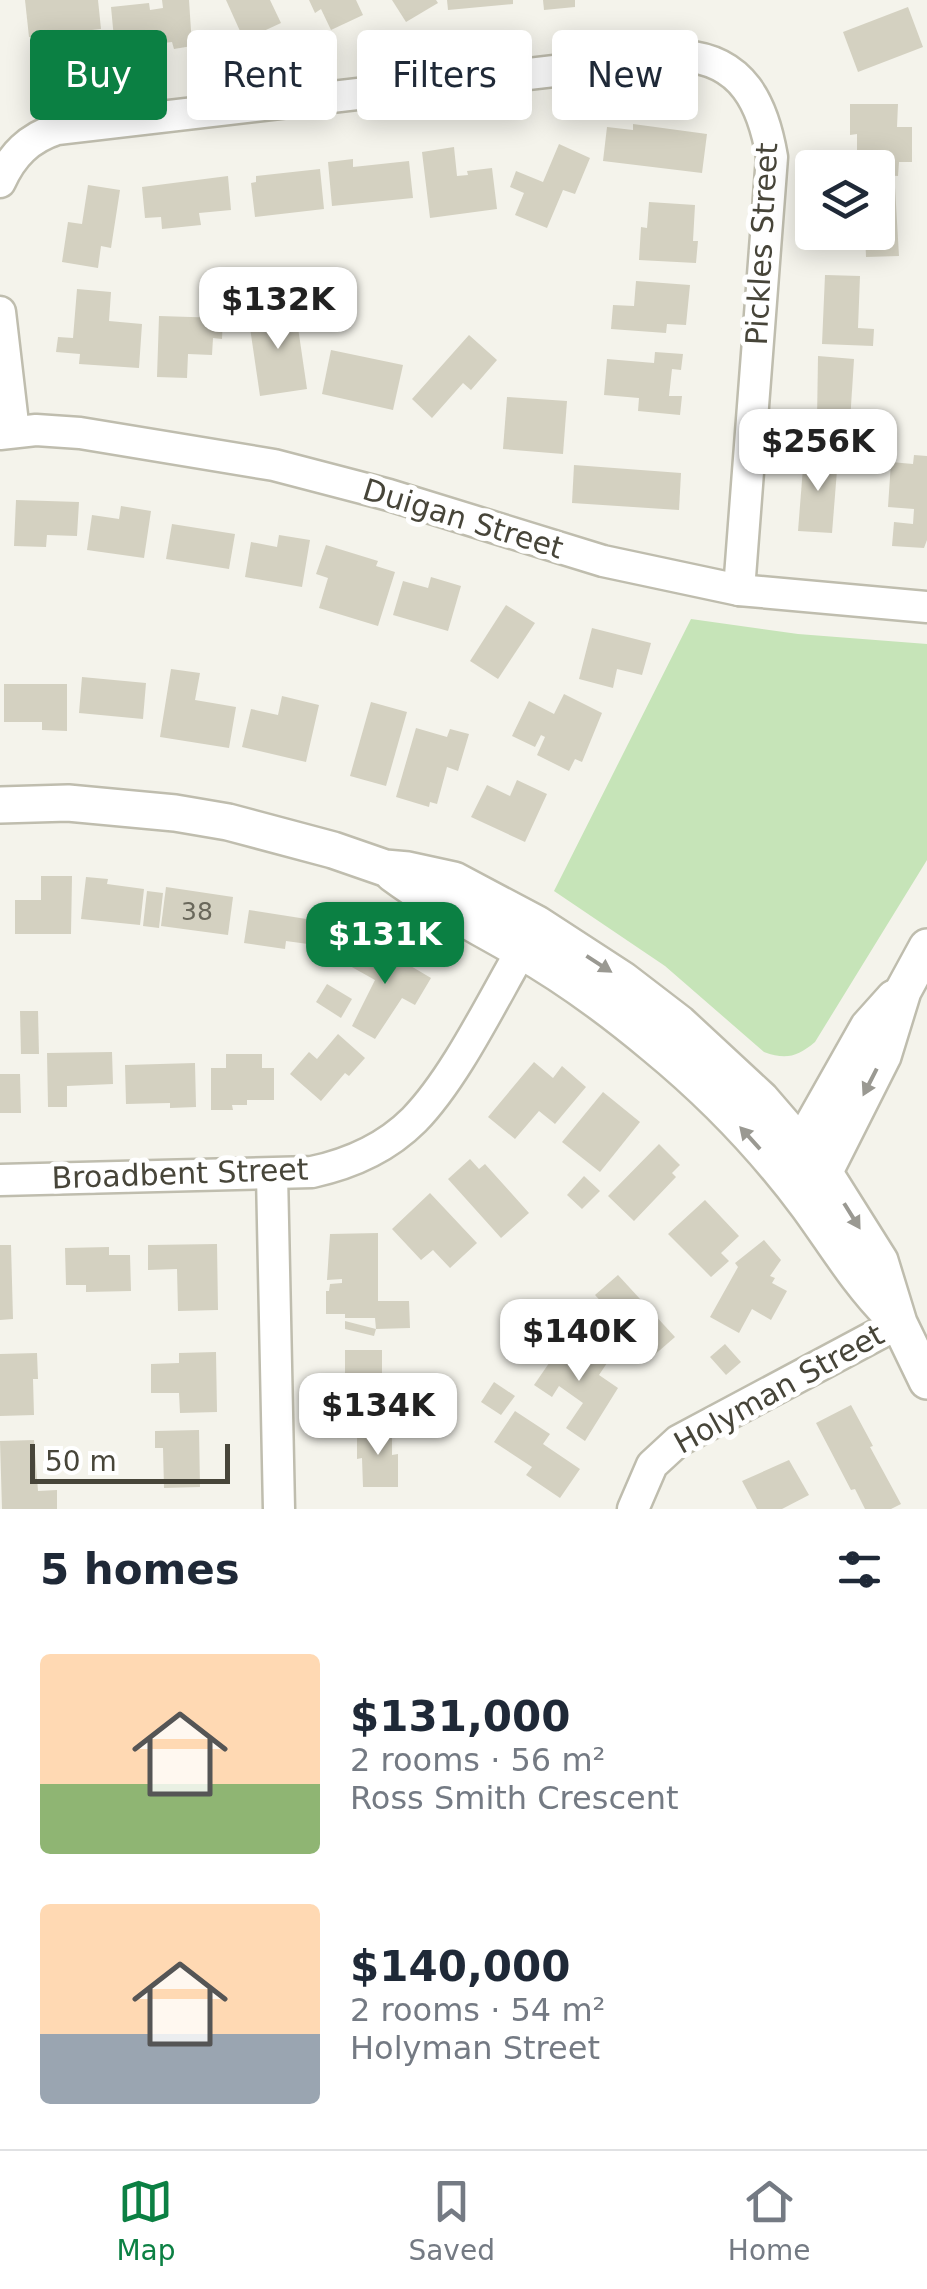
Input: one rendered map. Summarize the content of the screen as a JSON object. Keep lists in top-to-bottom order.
{
  "streets": {
    "street": [
      "Pickles Street",
      "Duigan Street",
      "Broadbent Street",
      "Holyman Street"
    ]
  },
  "crossings": [
    ["Pickles Street", "Duigan Street"]
  ],
  "house_numbers": ["38"],
  "scale_bar": "50 m",
  "page": {
    "chip": [
      "Buy",
      "Rent",
      "Filters",
      "New"
    ],
    "price": [
      "$132K",
      "$256K",
      "$131K",
      "$140K",
      "$134K"
    ],
    "scale": "50 m",
    "heading": "5 homes",
    "list": [
      {
        "name": "$131,000",
        "note": "2 rooms · 56 m² · Ross Smith Crescent"
      },
      {
        "name": "$140,000",
        "note": "2 rooms · 54 m² · Holyman Street"
      }
    ],
    "tabs": ["Map", "Saved", "Home"]
  }
}
